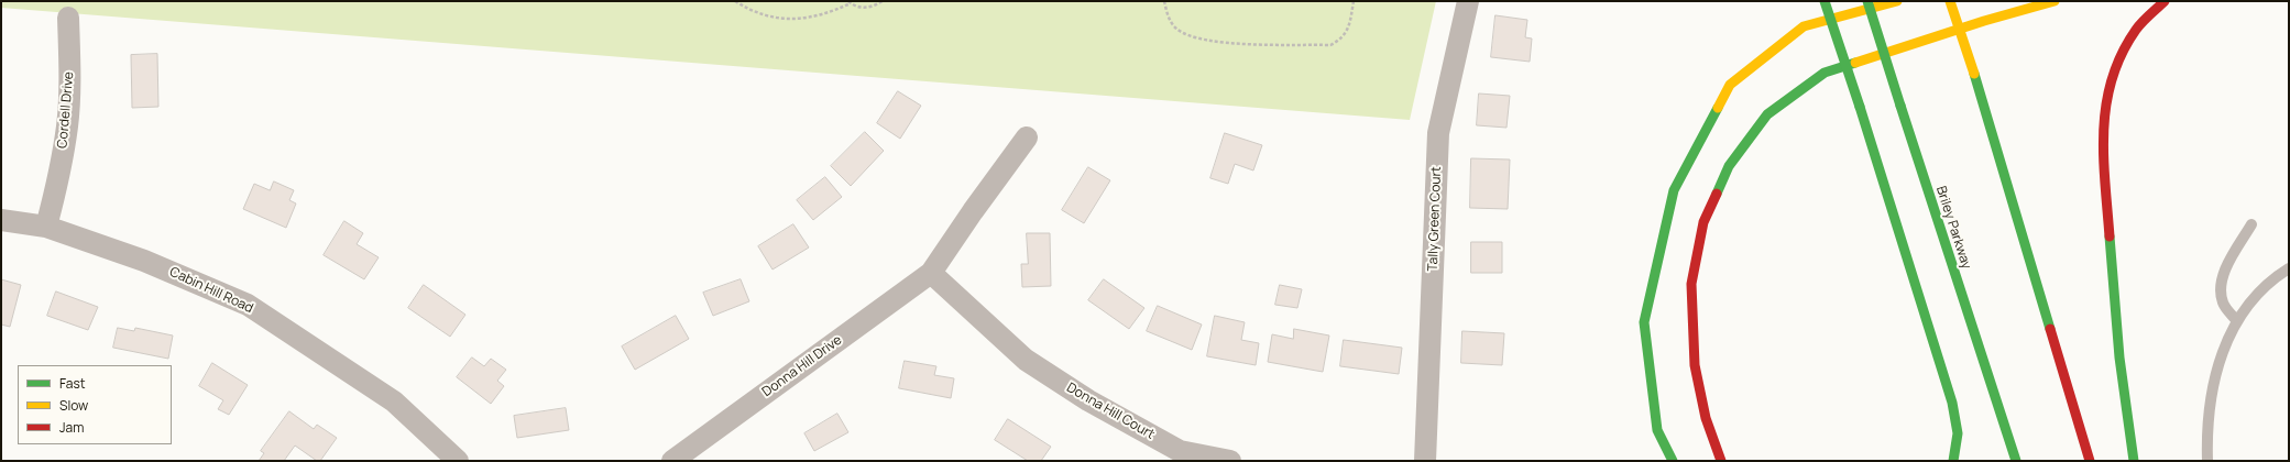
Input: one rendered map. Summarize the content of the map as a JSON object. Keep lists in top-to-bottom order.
{
  "streets": {
    "highway": ["Briley Parkway"],
    "street": [
      "Cordell Drive",
      "Tally Green Court",
      "Cabin Hill Road",
      "Donna Hill Drive",
      "Donna Hill Court"
    ]
  },
  "crossings": [
    ["Cordell Drive", "Cabin Hill Road"],
    ["Donna Hill Drive", "Donna Hill Court"]
  ],
  "legend": ["Fast", "Slow", "Jam"]
}
